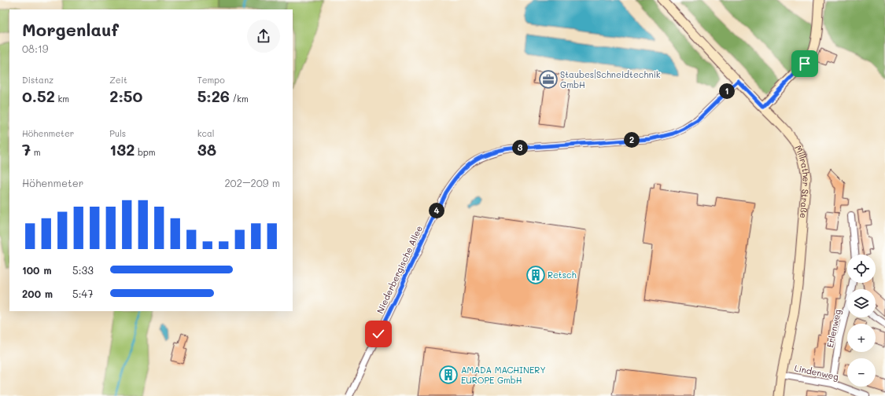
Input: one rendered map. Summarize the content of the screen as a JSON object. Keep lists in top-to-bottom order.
{
  "streets": {
    "main road": ["Millrather Straße"],
    "street": ["Niederbergische Allee", "Erlenweg", "Lindenweg"]
  },
  "crossings": [
    ["Millrather Straße", "Niederbergische Allee"],
    ["Millrather Straße", "Lindenweg"],
    ["Erlenweg", "Lindenweg"]
  ],
  "places": {
    "office": ["Staubes|Schneidtechnik GmbH"],
    "building": ["Retsch", "AMADA MACHINERY EUROPE GmbH"]
  },
  "page": {
    "heading": ["Morgenlauf", "08:19"],
    "stats": [
      ["Distanz", "0.52 km"],
      ["Zeit", "2:50"],
      ["Tempo", "5:26 /km"],
      ["Höhenmeter", "7 m"],
      ["Puls", "132 bpm"],
      ["kcal", "38"]
    ],
    "pins": [
      "1",
      "2",
      "3",
      "4"
    ],
    "chart": ["Höhenmeter", "202–209 m"],
    "map_buttons": ["+", "−"],
    "list": [
      {
        "name": "100 m",
        "note": "5:33"
      },
      {
        "name": "200 m",
        "note": "5:47"
      }
    ]
  }
}
